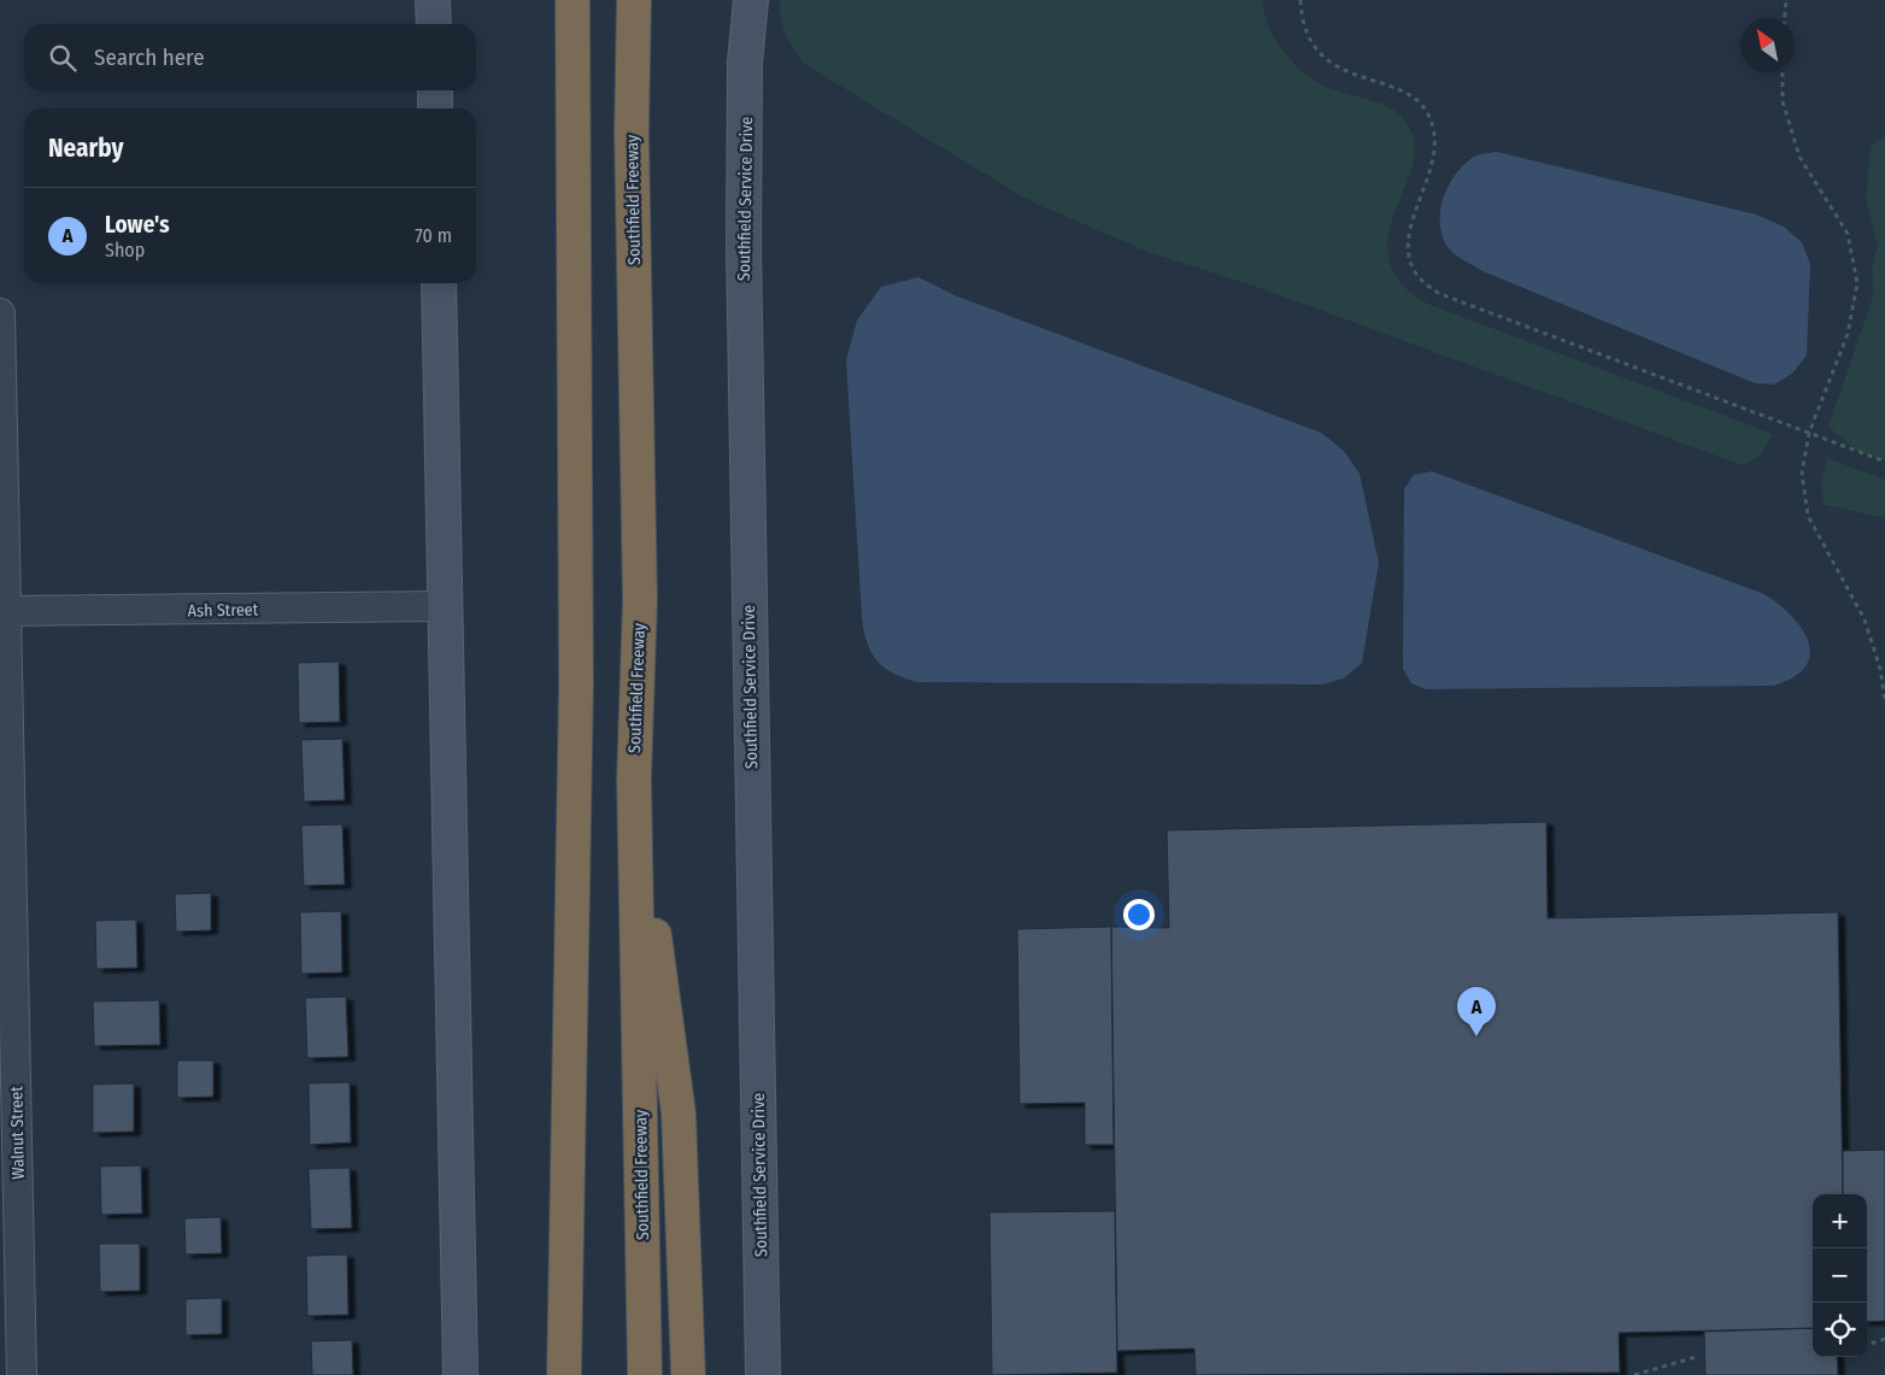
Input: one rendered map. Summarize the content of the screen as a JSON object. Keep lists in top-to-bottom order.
{
  "streets": {
    "highway": ["Southfield Freeway"],
    "main road": ["Southfield Service Drive"],
    "street": ["Ash Street", "Walnut Street"]
  },
  "crossings": [
    ["Ash Street", "Walnut Street"]
  ],
  "north": "top left",
  "page": {
    "search": "Search here",
    "heading": "Nearby",
    "list": [
      {
        "mark": "A",
        "name": "Lowe's",
        "note": "Shop",
        "value": "70 m"
      }
    ],
    "pins": "A",
    "map_buttons": ["+", "−"]
  }
}
